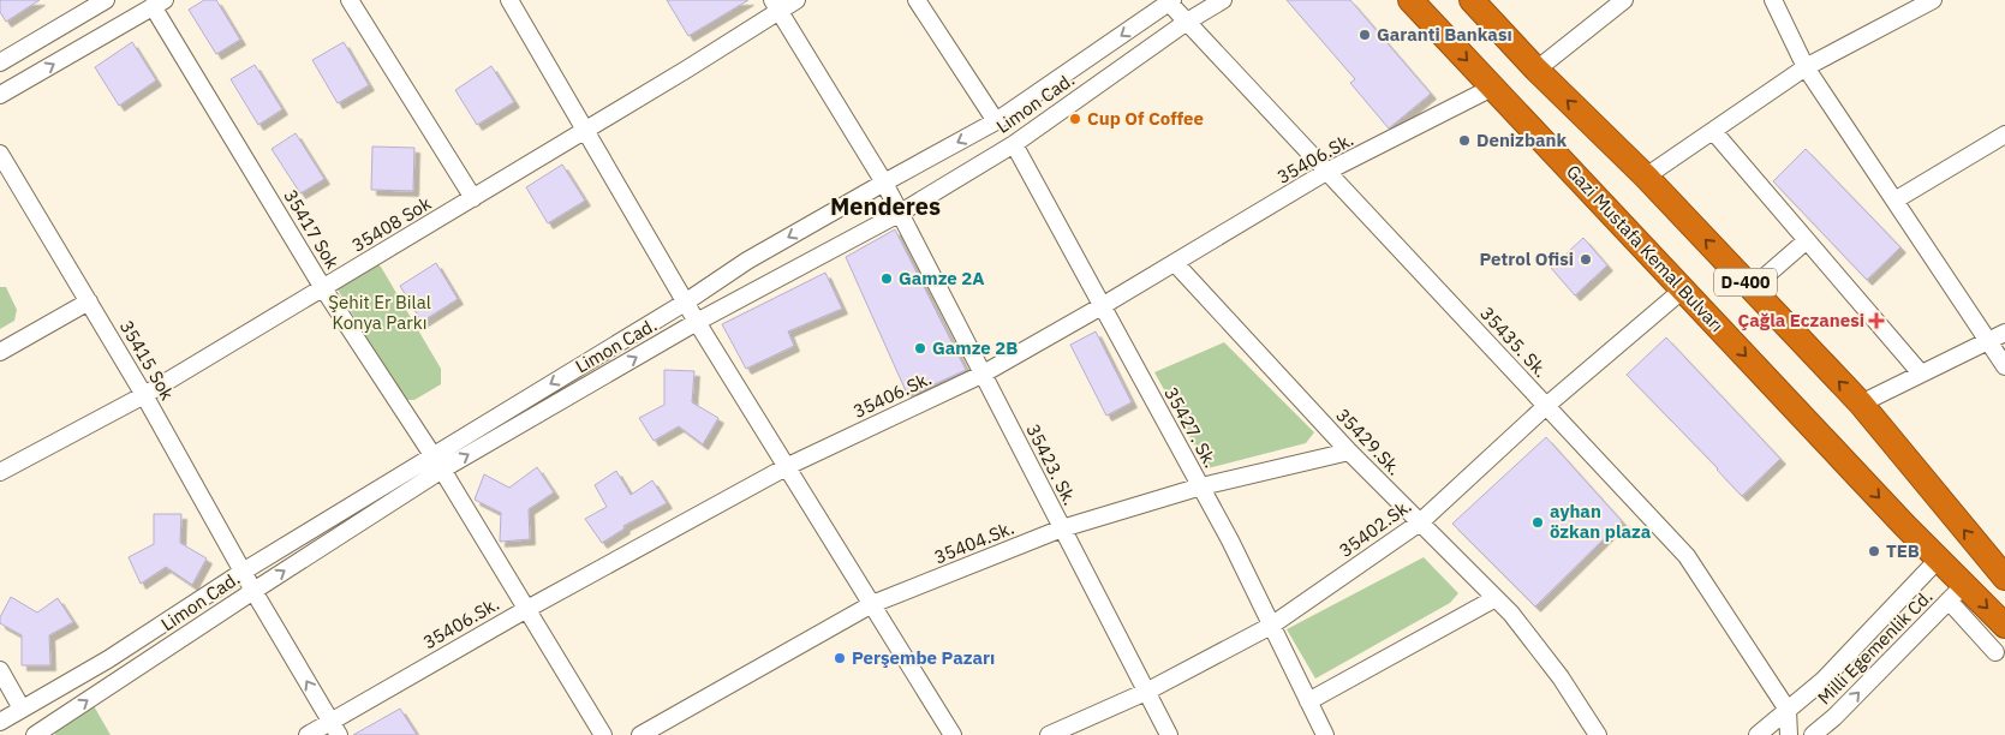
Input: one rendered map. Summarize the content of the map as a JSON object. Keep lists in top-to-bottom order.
{
  "streets": {
    "highway": ["Gazi Mustafa Kemal Bulvarı", "D-400"],
    "street": [
      "Limon Cad.",
      "35406.Sk.",
      "35408 Sok",
      "35417 Sok",
      "35435. Sk.",
      "35415 Sok",
      "35427. Sk.",
      "35429.Sk.",
      "35423. Sk.",
      "35402.Sk.",
      "35404.Sk.",
      "Milli Egemenlik Cd."
    ]
  },
  "crossings": [
    ["Limon Cad.", "35417 Sok"],
    ["Limon Cad.", "35435. Sk."],
    ["Limon Cad.", "35415 Sok"],
    ["Limon Cad.", "35427. Sk."],
    ["Limon Cad.", "35423. Sk."],
    ["35406.Sk.", "35417 Sok"],
    ["35406.Sk.", "Gazi Mustafa Kemal Bulvarı"],
    ["35406.Sk.", "35435. Sk."],
    ["35406.Sk.", "35415 Sok"],
    ["35406.Sk.", "35427. Sk."],
    ["35406.Sk.", "35429.Sk."],
    ["35406.Sk.", "35423. Sk."],
    ["35408 Sok", "35417 Sok"],
    ["35408 Sok", "35415 Sok"],
    ["35408 Sok", "35423. Sk."],
    ["Gazi Mustafa Kemal Bulvarı", "35402.Sk."],
    ["Gazi Mustafa Kemal Bulvarı", "Milli Egemenlik Cd."],
    ["35435. Sk.", "35402.Sk."],
    ["35427. Sk.", "35402.Sk."],
    ["35427. Sk.", "35404.Sk."],
    ["35429.Sk.", "35402.Sk."],
    ["35429.Sk.", "35404.Sk."],
    ["35423. Sk.", "35402.Sk."],
    ["35423. Sk.", "35404.Sk."]
  ],
  "districts": ["Menderes"],
  "parks": ["Şehit Er Bilal Konya Parkı"],
  "places": {
    "other": [
      "Garanti Bankası",
      "Cup Of Coffee",
      "Denizbank",
      "Petrol Ofisi",
      "Gamze 2A",
      "Gamze 2B",
      "ayhan özkan plaza",
      "TEB",
      "Perşembe Pazarı"
    ],
    "health": ["Çağla Eczanesi"]
  }
}
